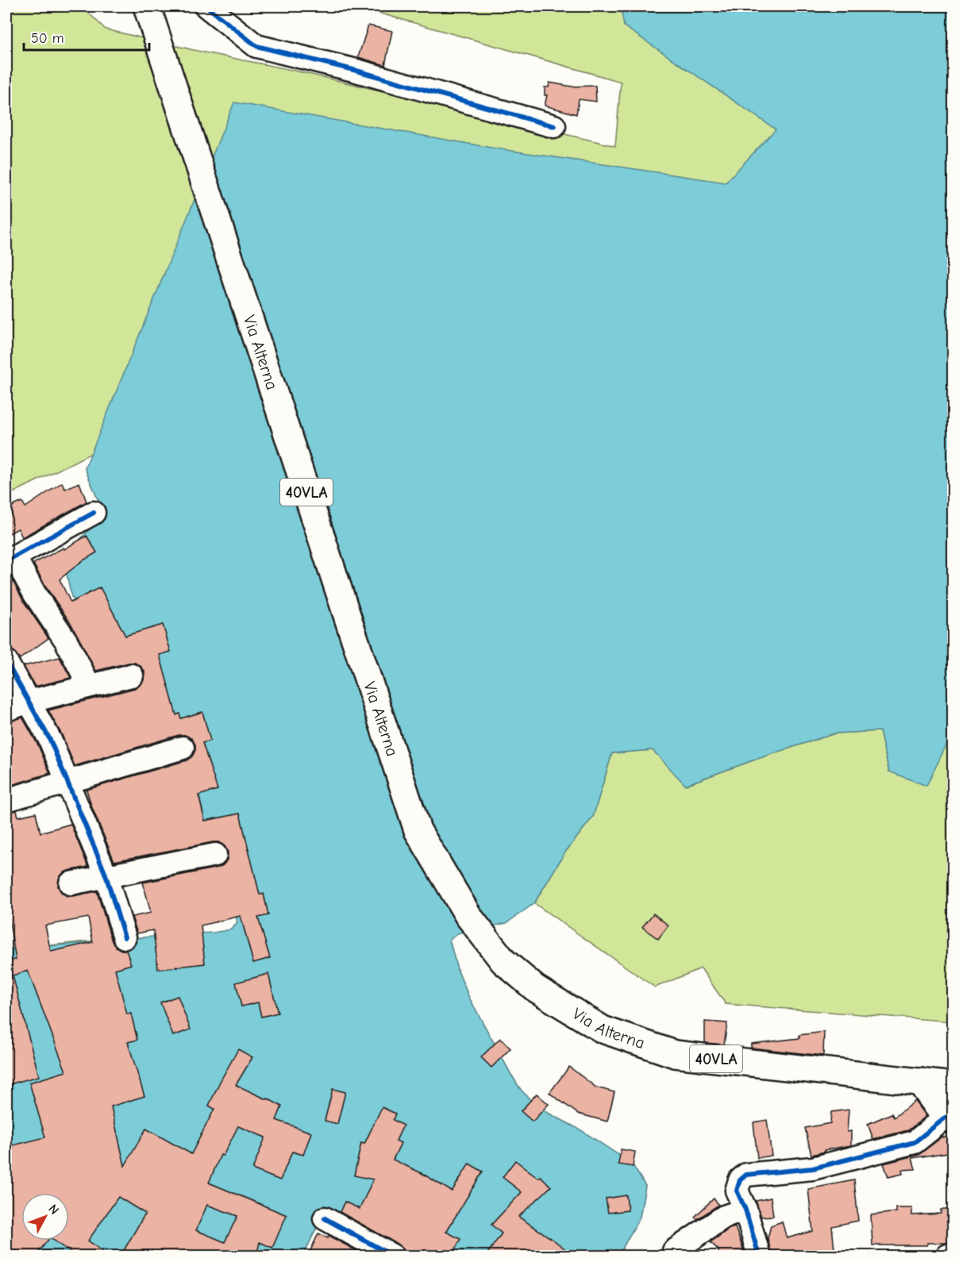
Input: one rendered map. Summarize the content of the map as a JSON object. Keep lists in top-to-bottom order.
{
  "streets": {
    "main road": ["Via Alterna", "40VLA"]
  },
  "scale_bar": "50 m",
  "north": "top right"
}
